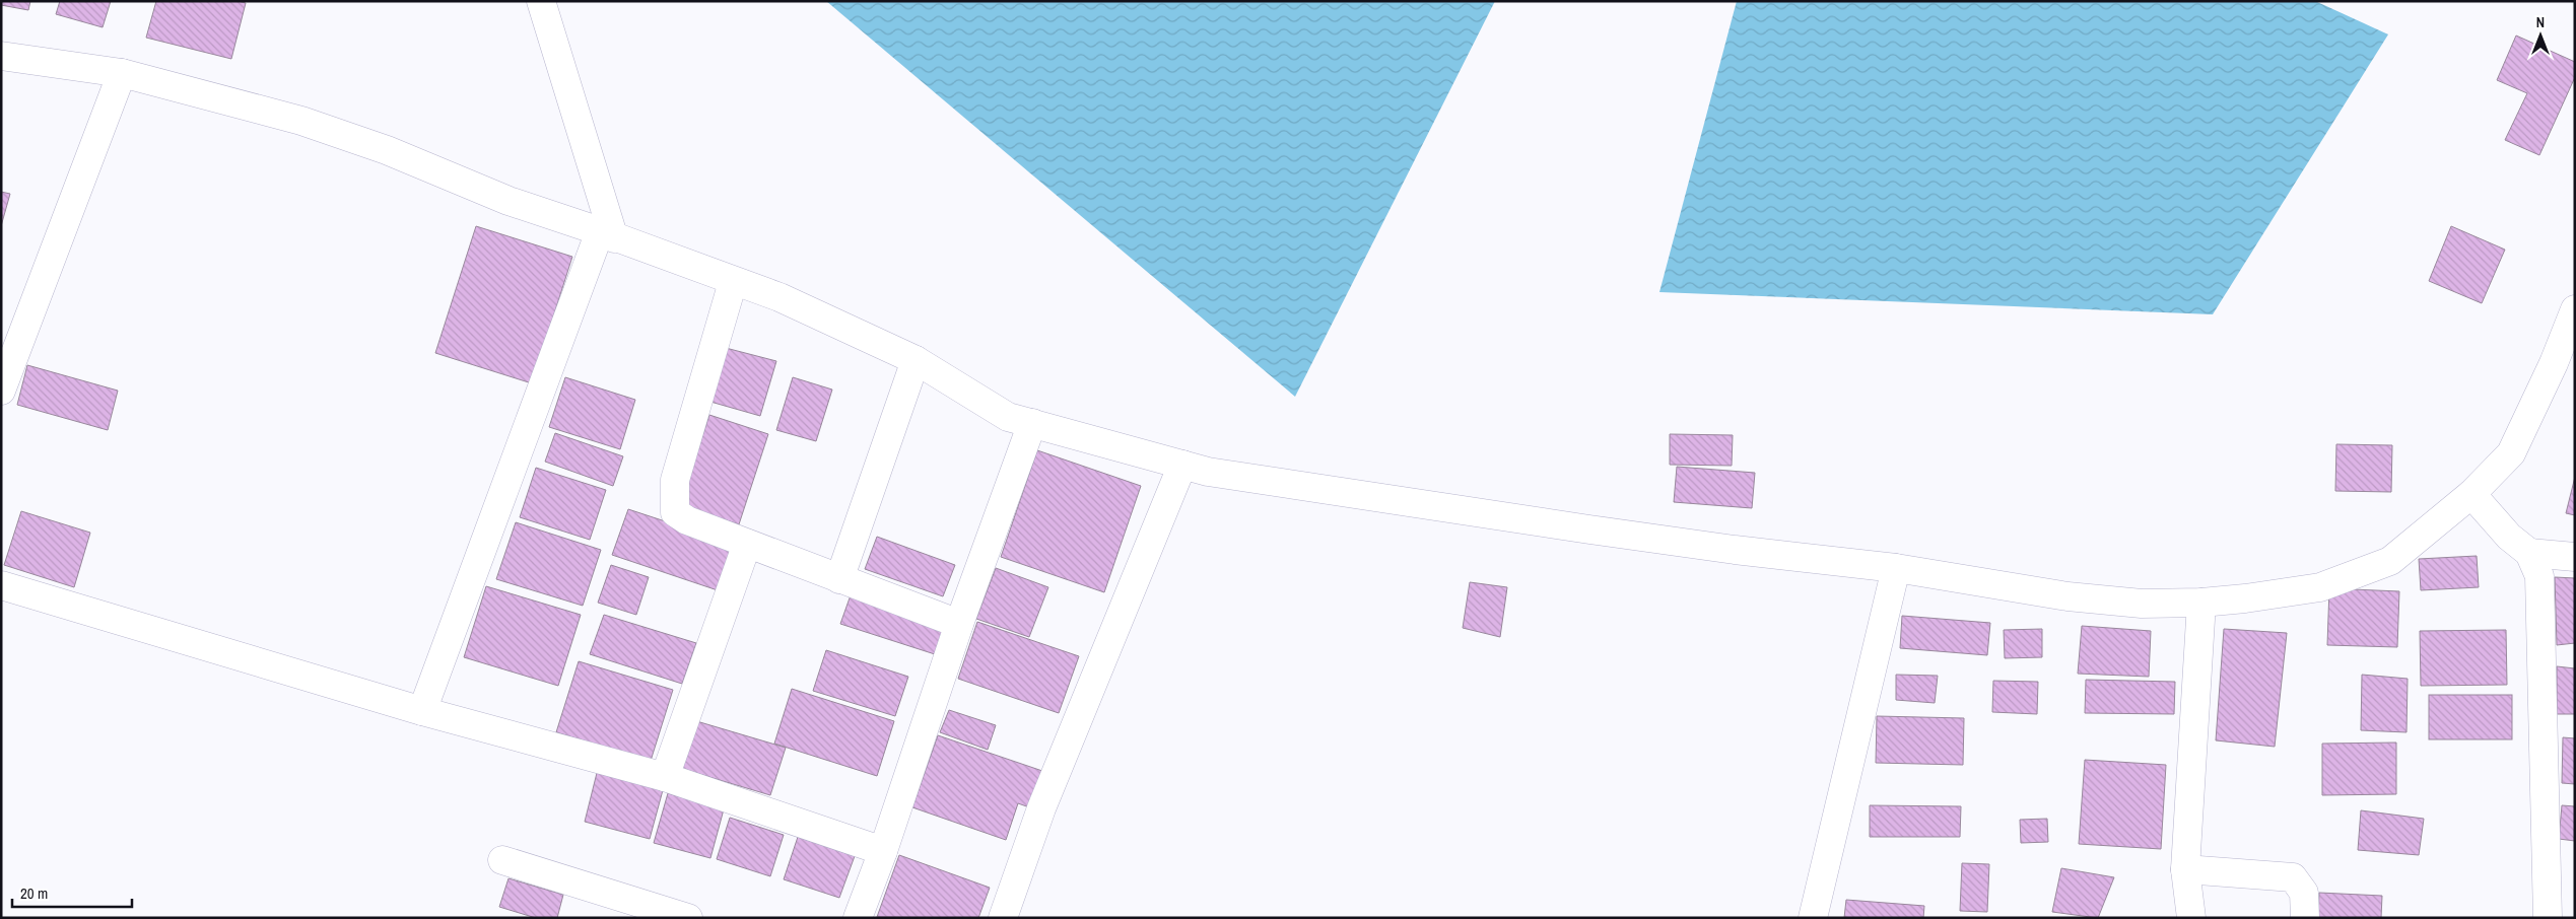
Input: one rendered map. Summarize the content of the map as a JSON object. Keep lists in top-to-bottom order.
{
  "scale_bar": "20 m",
  "north": "top"
}
